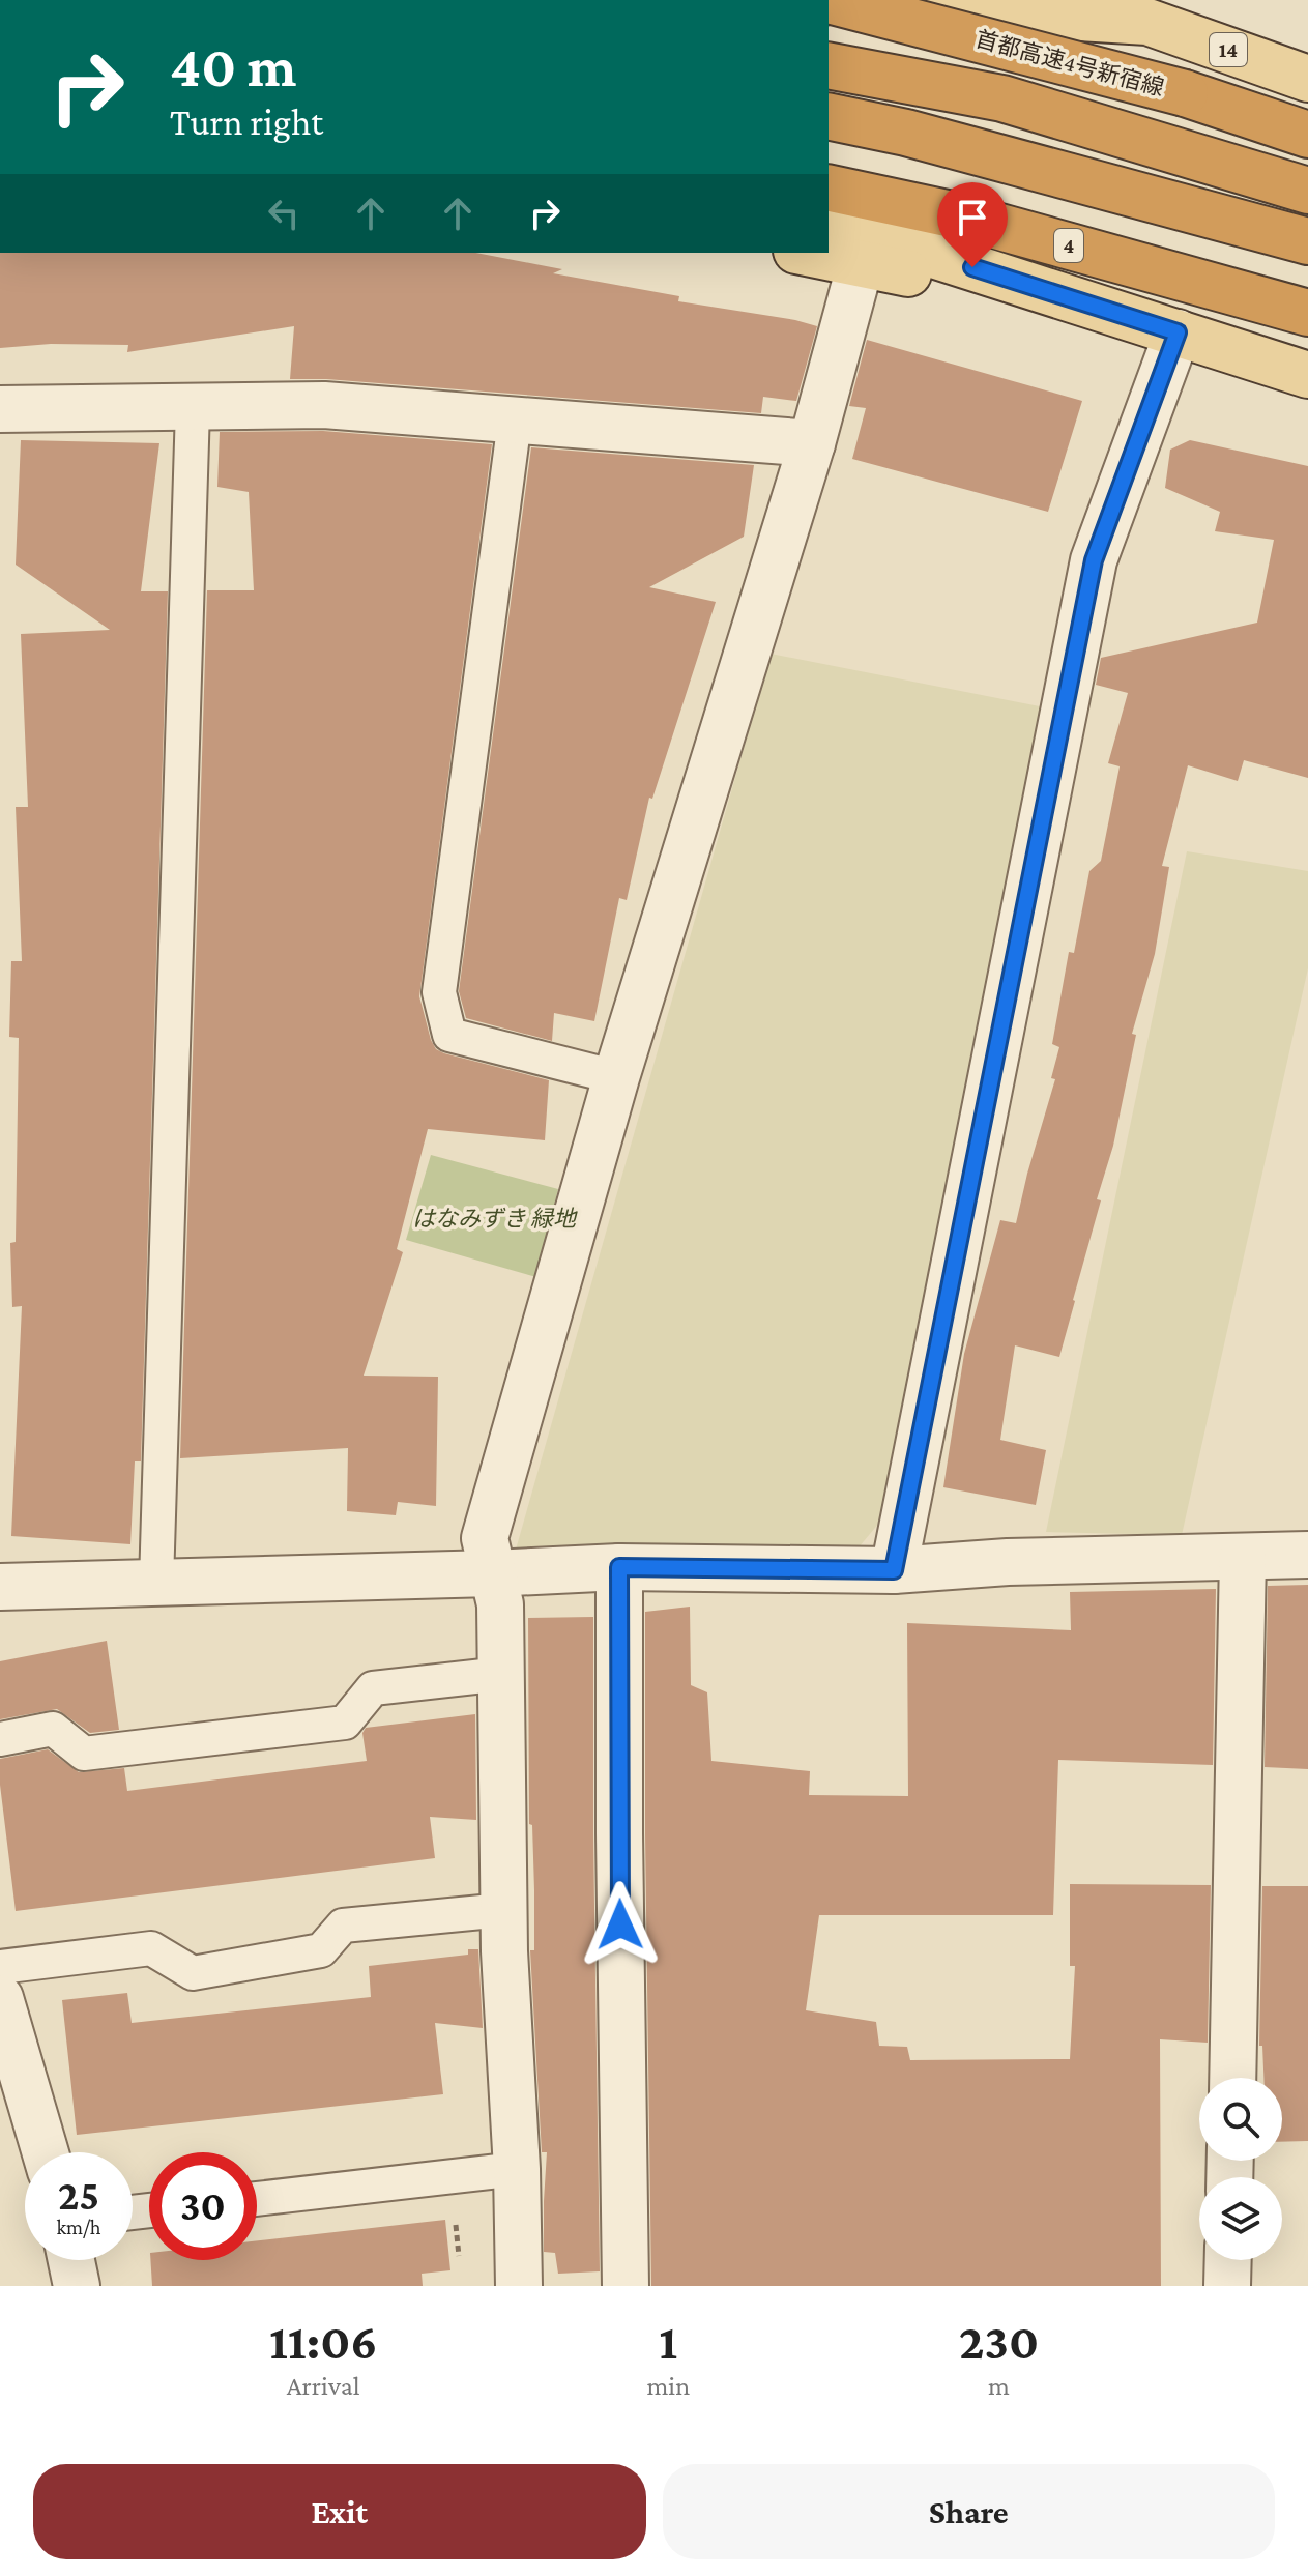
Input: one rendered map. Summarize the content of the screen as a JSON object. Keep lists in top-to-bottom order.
{
  "streets": {
    "highway": ["首都高速4号新宿線", "4"],
    "main road": ["14"]
  },
  "parks": ["はなみずき 緑地"],
  "page": {
    "turn": ["40 m", "Turn right"],
    "speed": "25 km/h",
    "limit": "30",
    "eta": [
      "11:06",
      "Arrival",
      "1",
      "min",
      "230",
      "m"
    ],
    "buttons": ["Exit", "Share"]
  }
}
